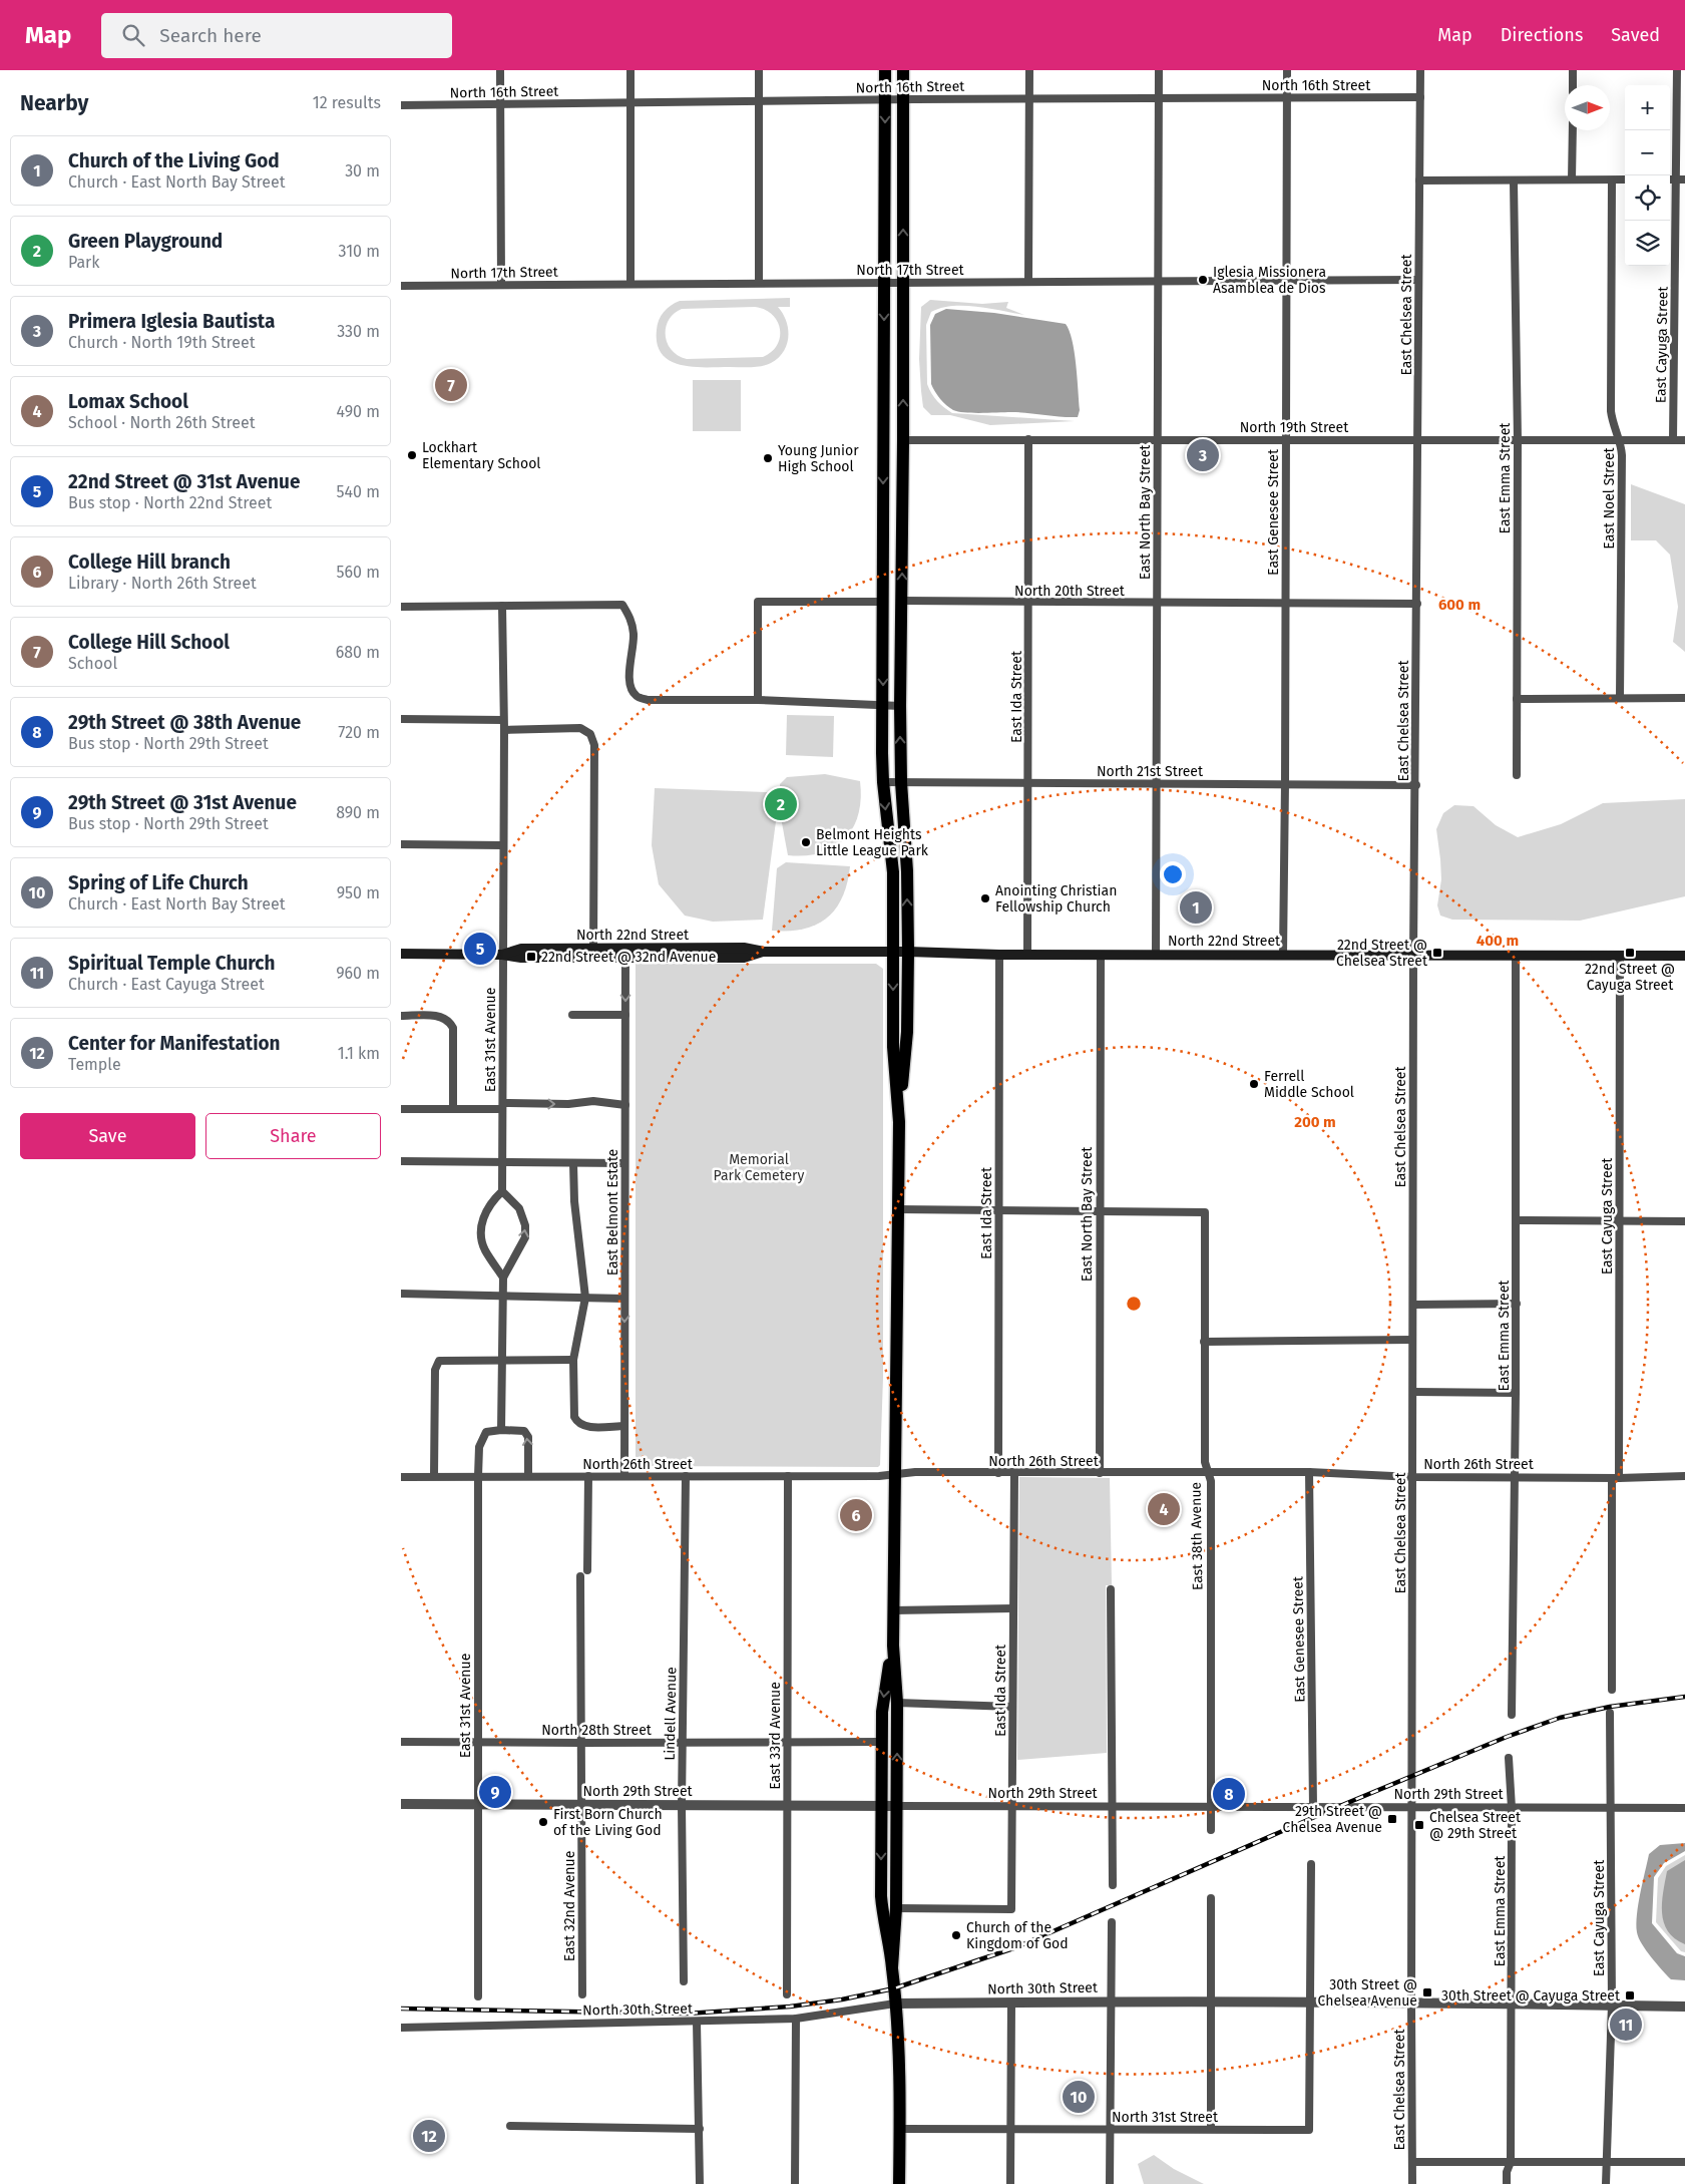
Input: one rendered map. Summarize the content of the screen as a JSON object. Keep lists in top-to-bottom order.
{
  "streets": {
    "main road": ["North 22nd Street"],
    "street": [
      "North 16th Street",
      "North 17th Street",
      "East Chelsea Street",
      "East Cayuga Street",
      "North 19th Street",
      "East Emma Street",
      "East Noel Street",
      "East North Bay Street",
      "East Genesee Street",
      "North 20th Street",
      "East Ida Street",
      "North 21st Street",
      "East 31st Avenue",
      "East Belmont Estate",
      "North 26th Street",
      "East 38th Avenue",
      "Lindell Avenue",
      "North 28th Street",
      "East 33rd Avenue",
      "North 29th Street",
      "East 32nd Avenue",
      "North 30th Street",
      "North 31st Street"
    ]
  },
  "crossings": [
    ["North 16th Street", "East Chelsea Street"],
    ["North 16th Street", "East North Bay Street"],
    ["North 16th Street", "East Genesee Street"],
    ["North 17th Street", "East Chelsea Street"],
    ["North 17th Street", "East North Bay Street"],
    ["North 17th Street", "East Genesee Street"],
    ["East Chelsea Street", "North 19th Street"],
    ["East Chelsea Street", "North 20th Street"],
    ["East Chelsea Street", "North 21st Street"],
    ["East Chelsea Street", "North 22nd Street"],
    ["East Chelsea Street", "North 26th Street"],
    ["East Chelsea Street", "North 29th Street"],
    ["East Chelsea Street", "North 30th Street"],
    ["East Cayuga Street", "North 19th Street"],
    ["East Cayuga Street", "North 22nd Street"],
    ["East Cayuga Street", "North 26th Street"],
    ["East Cayuga Street", "North 29th Street"],
    ["East Cayuga Street", "North 30th Street"],
    ["North 19th Street", "East Emma Street"],
    ["North 19th Street", "East Noel Street"],
    ["North 19th Street", "East North Bay Street"],
    ["North 19th Street", "East Genesee Street"],
    ["North 19th Street", "East Ida Street"],
    ["East Emma Street", "North 22nd Street"],
    ["East Emma Street", "North 26th Street"],
    ["East Emma Street", "North 29th Street"],
    ["East Emma Street", "North 30th Street"],
    ["East North Bay Street", "North 20th Street"],
    ["East North Bay Street", "North 21st Street"],
    ["East North Bay Street", "North 22nd Street"],
    ["East North Bay Street", "North 26th Street"],
    ["East North Bay Street", "East 38th Avenue"],
    ["East Genesee Street", "North 20th Street"],
    ["East Genesee Street", "North 21st Street"],
    ["East Genesee Street", "North 22nd Street"],
    ["East Genesee Street", "North 26th Street"],
    ["East Genesee Street", "North 29th Street"],
    ["North 20th Street", "East Ida Street"],
    ["East Ida Street", "North 21st Street"],
    ["East Ida Street", "North 22nd Street"],
    ["East Ida Street", "North 26th Street"],
    ["East Ida Street", "North 29th Street"],
    ["North 22nd Street", "East 31st Avenue"],
    ["North 22nd Street", "East Belmont Estate"],
    ["East 31st Avenue", "North 26th Street"],
    ["East 31st Avenue", "North 28th Street"],
    ["East 31st Avenue", "North 29th Street"],
    ["East Belmont Estate", "North 26th Street"],
    ["North 26th Street", "East 38th Avenue"],
    ["North 26th Street", "Lindell Avenue"],
    ["North 26th Street", "East 33rd Avenue"],
    ["North 26th Street", "East 32nd Avenue"],
    ["East 38th Avenue", "North 29th Street"],
    ["Lindell Avenue", "North 28th Street"],
    ["Lindell Avenue", "North 29th Street"],
    ["North 28th Street", "East 33rd Avenue"],
    ["North 28th Street", "East 32nd Avenue"],
    ["East 33rd Avenue", "North 29th Street"],
    ["North 29th Street", "East 32nd Avenue"],
    ["North 30th Street", "North 31st Street"]
  ],
  "parks": ["Memorial Park Cemetery"],
  "places": {
    "other": [
      "Iglesia Missionera Asamblea de Dios",
      "Lockhart Elementary School",
      "Young Junior High School",
      "Belmont Heights Little League Park",
      "Anointing Christian Fellowship Church",
      "Ferrell Middle School",
      "First Born Church of the Living God",
      "Church of the Kingdom of God"
    ],
    "transit": [
      "22nd Street @ Chelsea Street",
      "22nd Street @ Cayuga Street",
      "22nd Street @ 32nd Avenue",
      "29th Street @ Chelsea Avenue",
      "Chelsea Street @ 29th Street",
      "30th Street @ Chelsea Avenue",
      "30th Street @ Cayuga Street"
    ]
  },
  "north": "right",
  "page": {
    "header": "Map",
    "search": "Search here",
    "nav": ["Map", "Directions", "Saved"],
    "heading": ["Nearby", "12 results"],
    "map_buttons": ["+", "−"],
    "list": [
      {
        "mark": "1",
        "name": "Church of the Living God",
        "note": "Church · East North Bay Street",
        "value": "30 m"
      },
      {
        "mark": "2",
        "name": "Green Playground",
        "note": "Park",
        "value": "310 m"
      },
      {
        "mark": "3",
        "name": "Primera Iglesia Bautista",
        "note": "Church · North 19th Street",
        "value": "330 m"
      },
      {
        "mark": "4",
        "name": "Lomax School",
        "note": "School · North 26th Street",
        "value": "490 m"
      },
      {
        "mark": "5",
        "name": "22nd Street @ 31st Avenue",
        "note": "Bus stop · North 22nd Street",
        "value": "540 m"
      },
      {
        "mark": "6",
        "name": "College Hill branch",
        "note": "Library · North 26th Street",
        "value": "560 m"
      },
      {
        "mark": "7",
        "name": "College Hill School",
        "note": "School",
        "value": "680 m"
      },
      {
        "mark": "8",
        "name": "29th Street @ 38th Avenue",
        "note": "Bus stop · North 29th Street",
        "value": "720 m"
      },
      {
        "mark": "9",
        "name": "29th Street @ 31st Avenue",
        "note": "Bus stop · North 29th Street",
        "value": "890 m"
      },
      {
        "mark": "10",
        "name": "Spring of Life Church",
        "note": "Church · East North Bay Street",
        "value": "950 m"
      },
      {
        "mark": "11",
        "name": "Spiritual Temple Church",
        "note": "Church · East Cayuga Street",
        "value": "960 m"
      },
      {
        "mark": "12",
        "name": "Center for Manifestation",
        "note": "Temple",
        "value": "1.1 km"
      }
    ],
    "pins": [
      "7",
      "3",
      "2",
      "1",
      "5",
      "4",
      "6",
      "9",
      "8",
      "11",
      "10",
      "12"
    ],
    "buttons": ["Save", "Share"]
  },
  "rings": ["600 m", "400 m", "200 m"]
}
